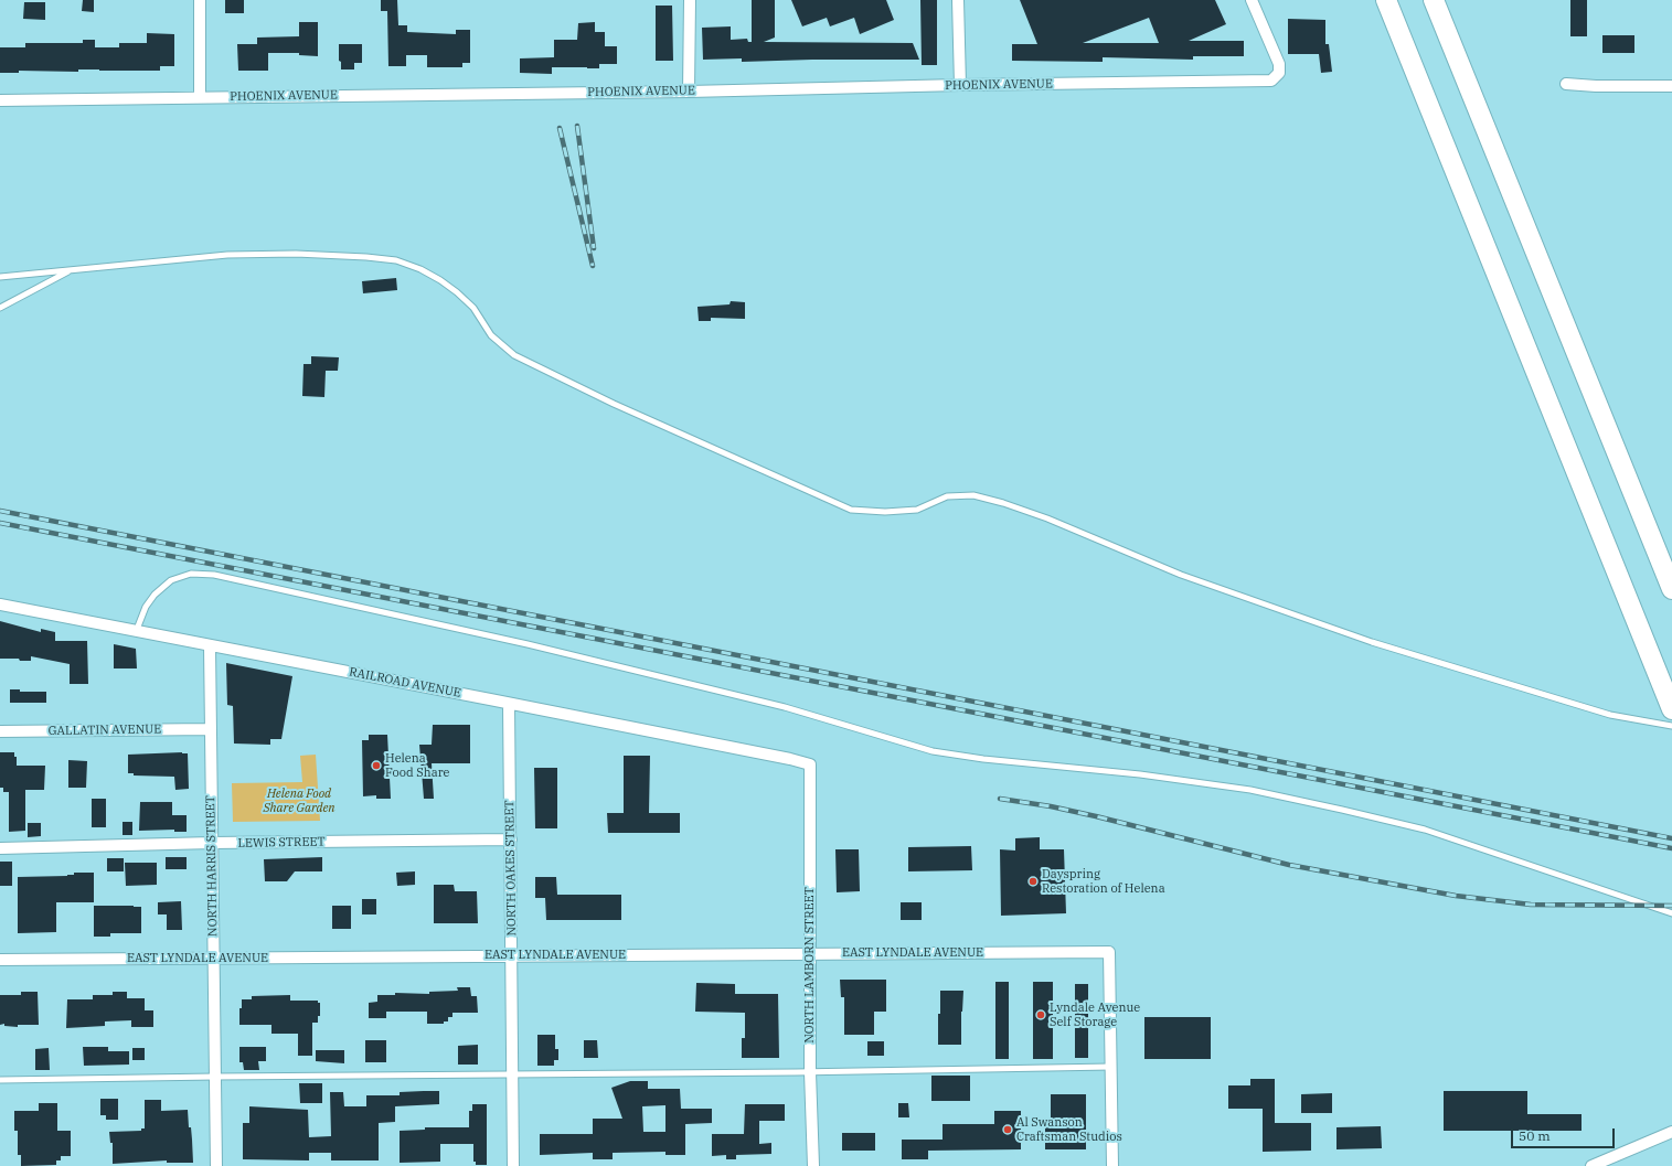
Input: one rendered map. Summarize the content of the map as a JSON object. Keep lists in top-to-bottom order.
{
  "streets": {
    "street": [
      "PHOENIX AVENUE",
      "RAILROAD AVENUE",
      "GALLATIN AVENUE",
      "LEWIS STREET",
      "NORTH HARRIS STREET",
      "NORTH OAKES STREET",
      "EAST LYNDALE AVENUE",
      "NORTH LAMBORN STREET"
    ]
  },
  "crossings": [
    ["RAILROAD AVENUE", "NORTH HARRIS STREET"],
    ["RAILROAD AVENUE", "NORTH OAKES STREET"],
    ["RAILROAD AVENUE", "NORTH LAMBORN STREET"],
    ["GALLATIN AVENUE", "NORTH HARRIS STREET"],
    ["LEWIS STREET", "NORTH HARRIS STREET"],
    ["LEWIS STREET", "NORTH OAKES STREET"],
    ["NORTH HARRIS STREET", "EAST LYNDALE AVENUE"],
    ["NORTH OAKES STREET", "EAST LYNDALE AVENUE"],
    ["EAST LYNDALE AVENUE", "NORTH LAMBORN STREET"]
  ],
  "parks": ["Helena Food Share Garden"],
  "places": [
    "Helena Food Share",
    "Dayspring Restoration of Helena",
    "Lyndale Avenue Self Storage",
    "Al Swanson Craftsman Studios"
  ],
  "scale_bar": "50 m"
}
